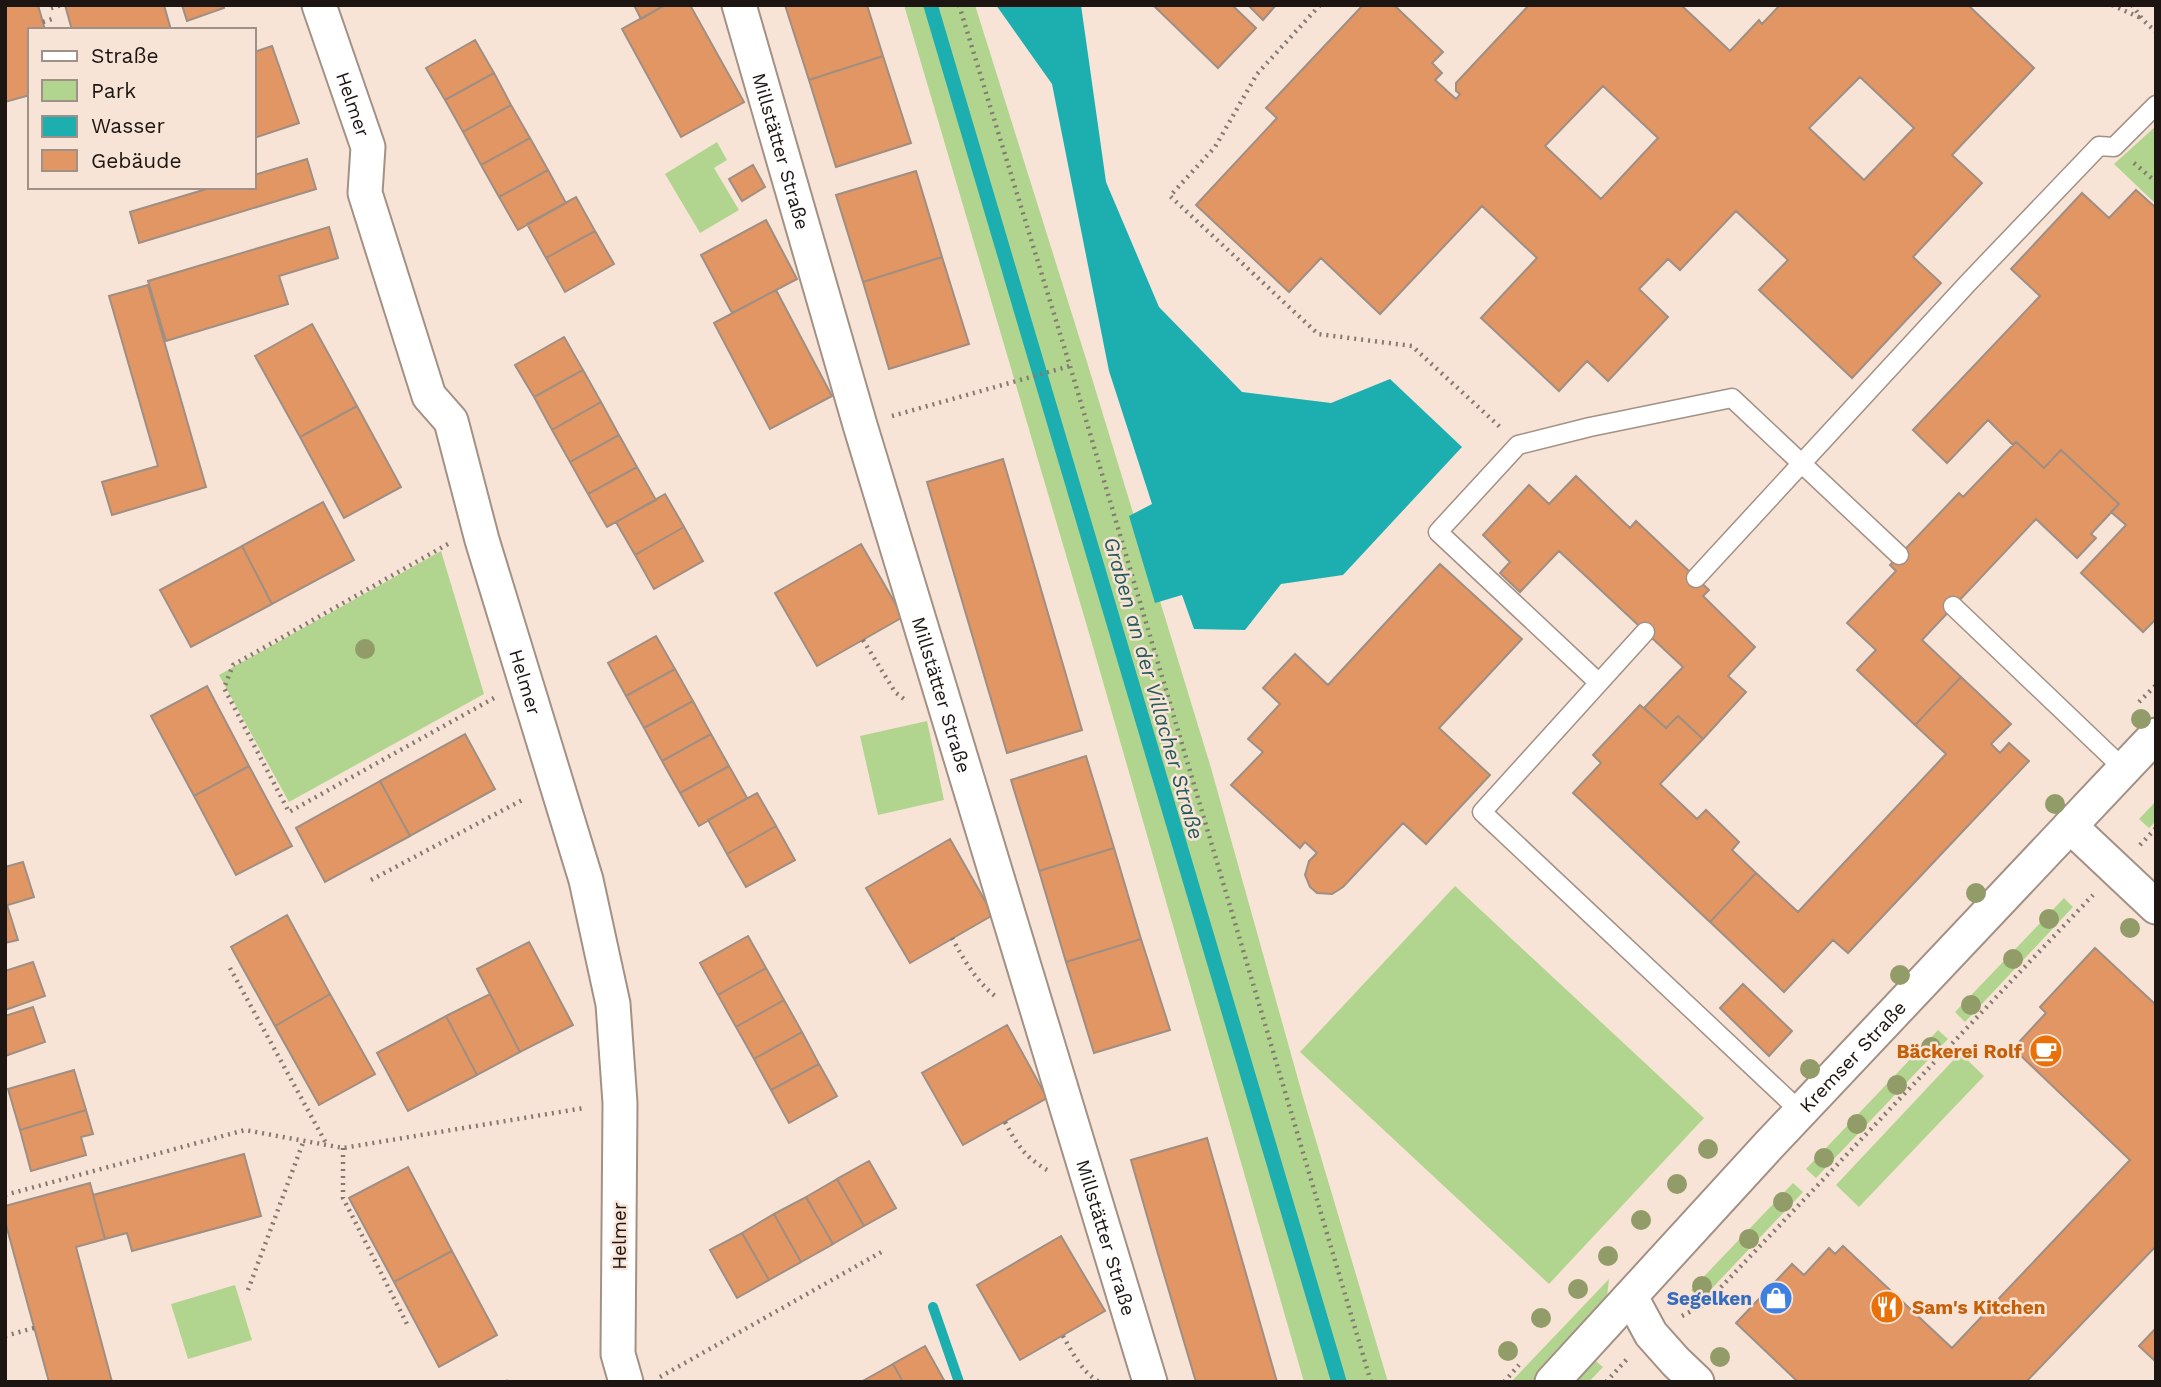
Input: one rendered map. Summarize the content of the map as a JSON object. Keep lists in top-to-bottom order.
{
  "streets": {
    "street": ["Helmer", "Millstätter Straße", "Kremser Straße"]
  },
  "water": ["Graben an der Villacher Straße"],
  "places": {
    "cafe": ["Bäckerei Rolf"],
    "shop": ["Segelken"],
    "restaurant": ["Sam's Kitchen"]
  },
  "legend": [
    "Straße",
    "Park",
    "Wasser",
    "Gebäude"
  ]
}
